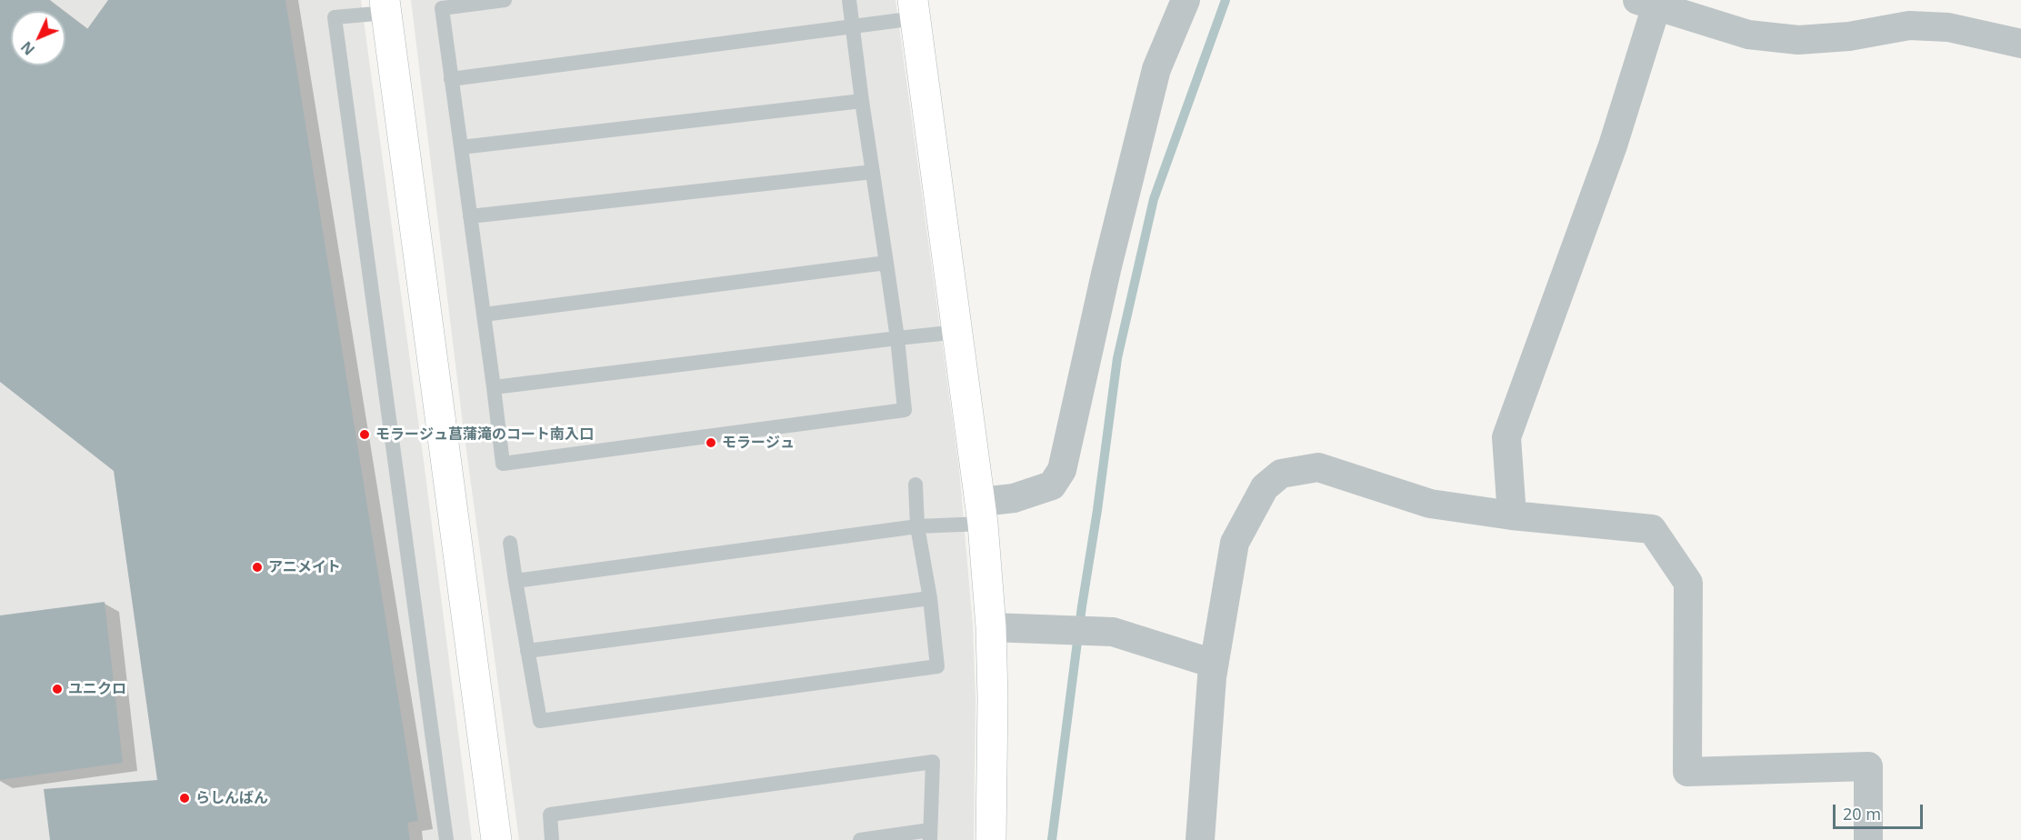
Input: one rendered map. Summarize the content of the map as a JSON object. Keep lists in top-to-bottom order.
{
  "places": [
    "モラージュ菖蒲滝のコート南入口",
    "モラージュ",
    "アニメイト",
    "ユニクロ",
    "らしんばん"
  ],
  "scale_bar": "20 m",
  "north": "bottom left"
}
